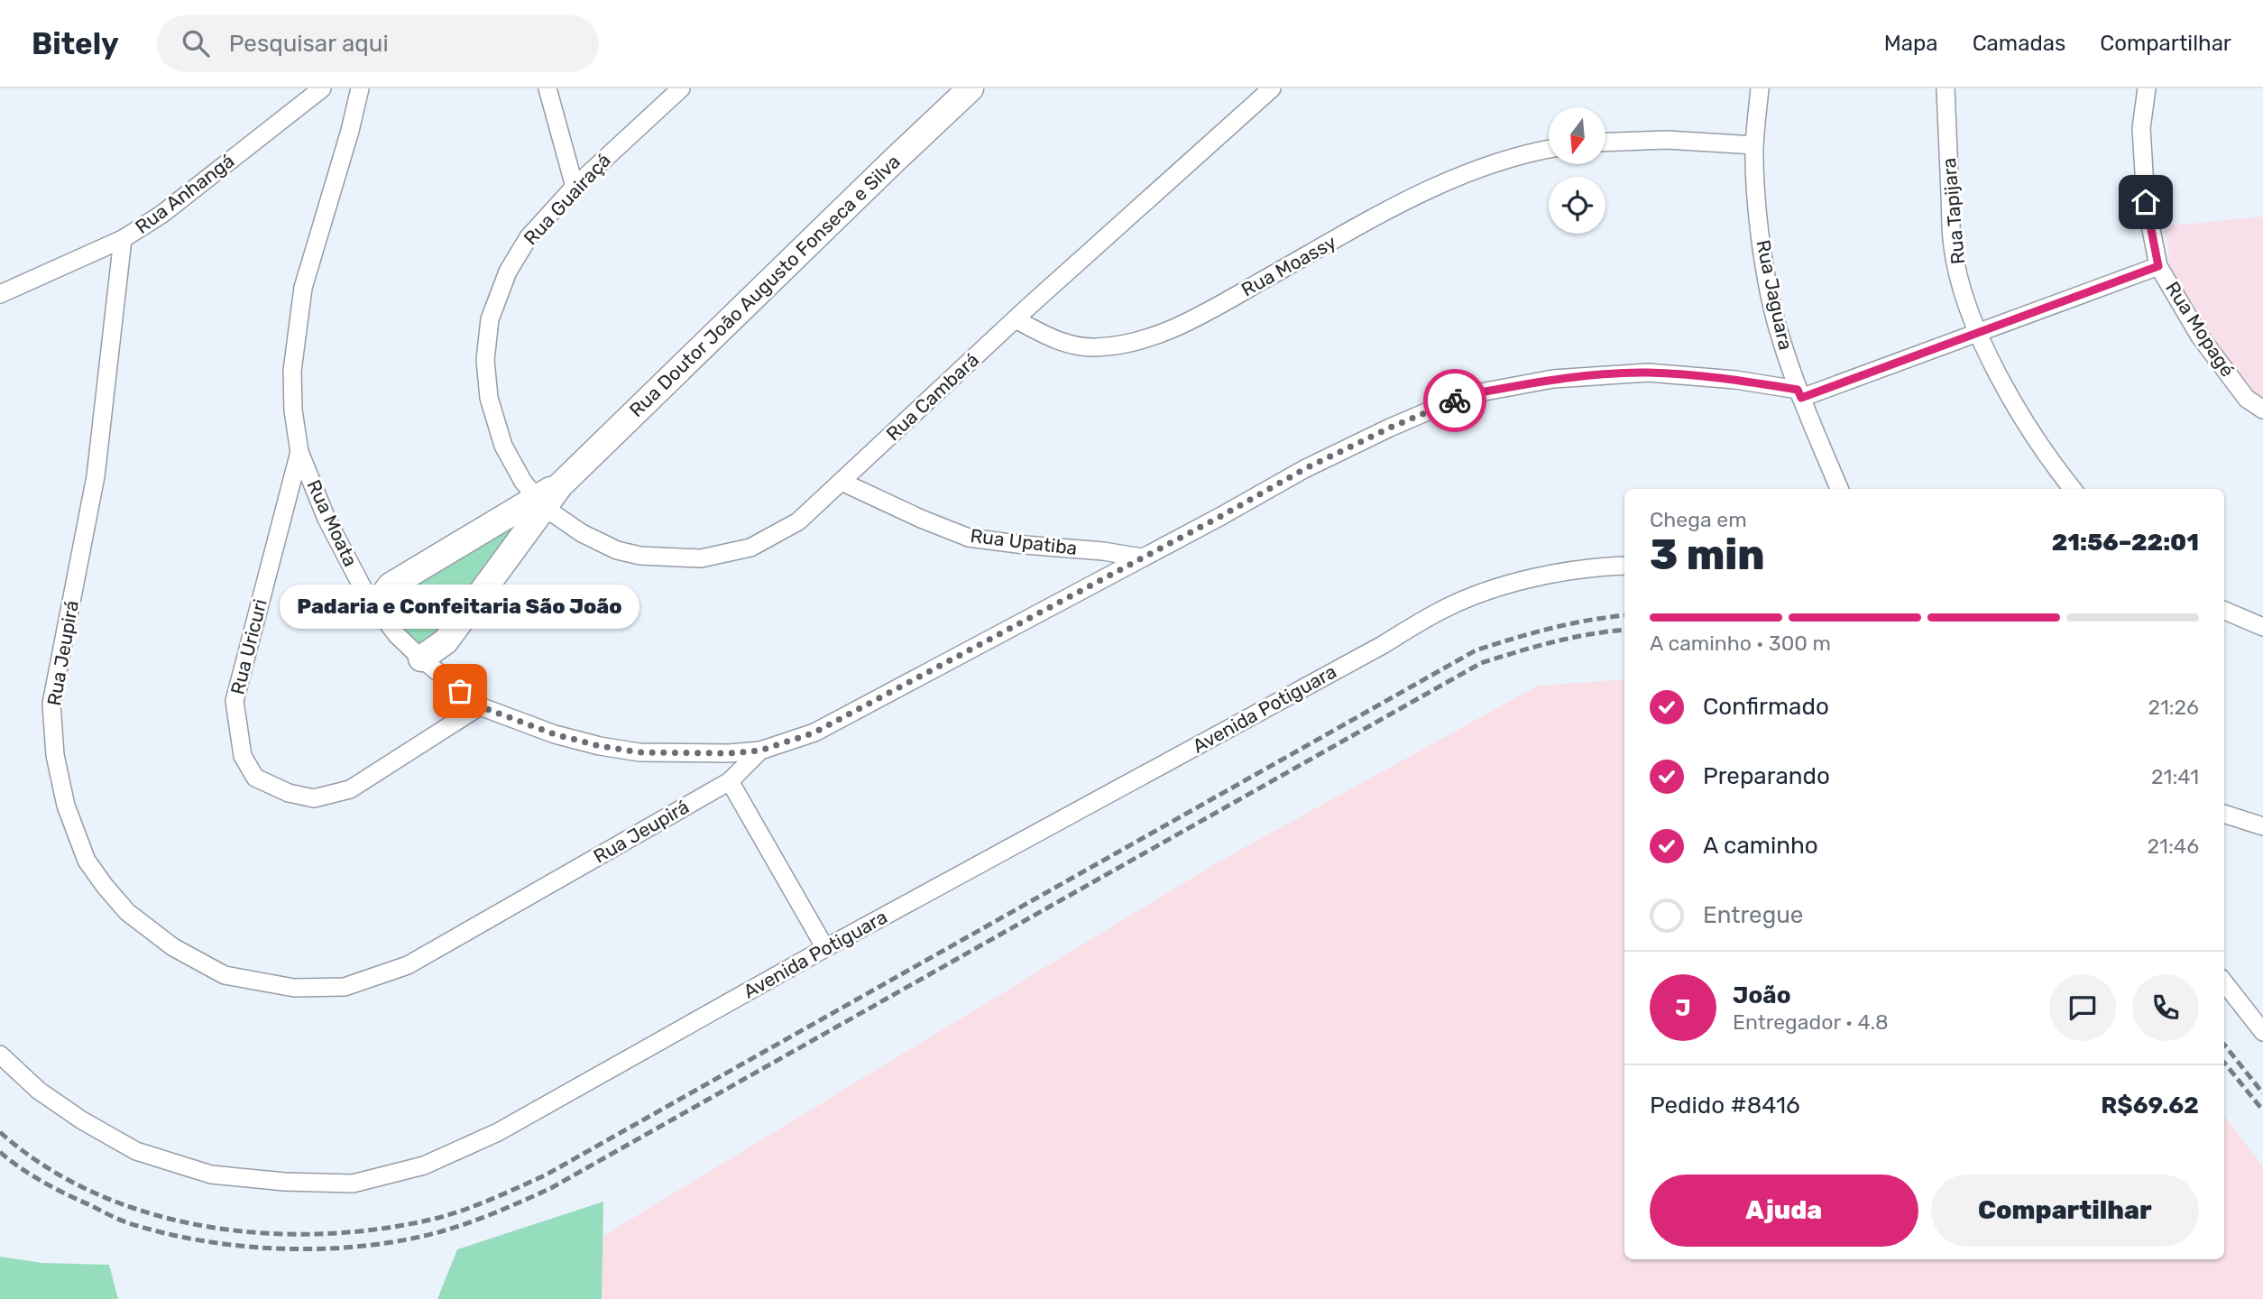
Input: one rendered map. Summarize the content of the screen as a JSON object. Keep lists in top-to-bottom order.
{
  "streets": {
    "street": [
      "Rua Anhangá",
      "Rua Guairaçá",
      "Rua Tapijara",
      "Rua Moassy",
      "Rua Doutor João Augusto Fonseca e Silva",
      "Rua Jaguara",
      "Rua Mopagé",
      "Rua Cambará",
      "Rua Moata",
      "Rua Upatiba",
      "Rua Uricuri",
      "Rua Jeupirá",
      "Avenida Potiguara"
    ]
  },
  "crossings": [
    ["Rua Anhangá", "Rua Jeupirá"],
    ["Rua Guairaçá", "Rua Doutor João Augusto Fonseca e Silva"],
    ["Rua Guairaçá", "Rua Cambará"],
    ["Rua Tapijara", "Rua Jeupirá"],
    ["Rua Moassy", "Rua Cambará"],
    ["Rua Doutor João Augusto Fonseca e Silva", "Rua Cambará"],
    ["Rua Doutor João Augusto Fonseca e Silva", "Rua Moata"],
    ["Rua Jaguara", "Rua Jeupirá"],
    ["Rua Mopagé", "Rua Jeupirá"],
    ["Rua Cambará", "Rua Upatiba"],
    ["Rua Moata", "Rua Uricuri"],
    ["Rua Moata", "Rua Jeupirá"],
    ["Rua Upatiba", "Rua Jeupirá"]
  ],
  "places": ["Padaria e Confeitaria São João"],
  "north": "bottom",
  "page": {
    "header": "Bitely",
    "search": "Pesquisar aqui",
    "nav": ["Mapa", "Camadas", "Compartilhar"],
    "heading": ["3 min", "Chega em", "21:56–22:01"],
    "panel": [
      "João",
      "Entregador · 4.8",
      "Pedido #8416",
      "R$69.62"
    ],
    "bubble": "Padaria e Confeitaria São João",
    "bar": "A caminho · 300 m",
    "list": [
      ["Confirmado", "21:26"],
      ["Preparando", "21:41"],
      ["A caminho", "21:46"],
      "Entregue"
    ],
    "round": "J",
    "buttons": ["Ajuda", "Compartilhar"]
  }
}
